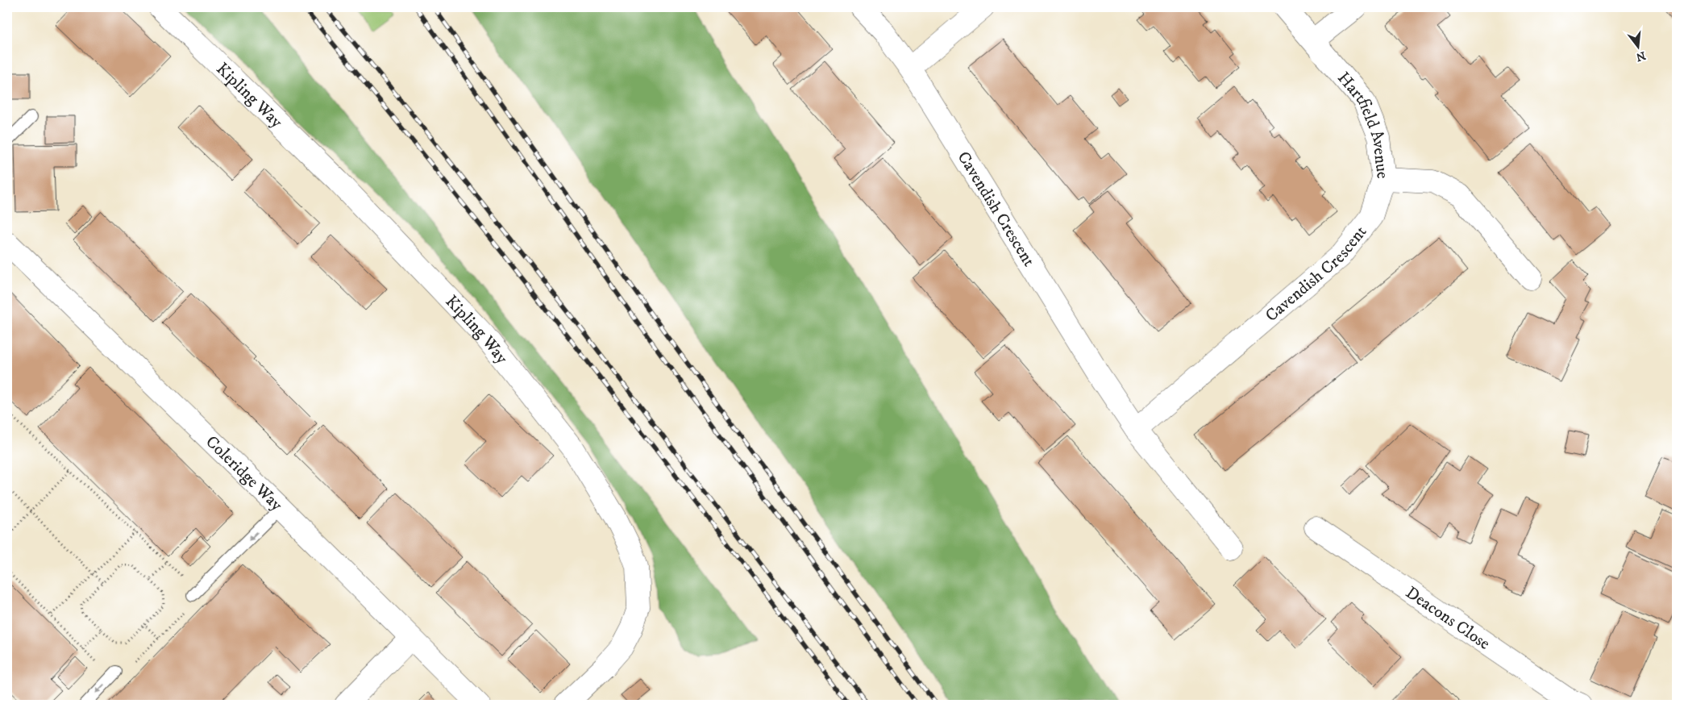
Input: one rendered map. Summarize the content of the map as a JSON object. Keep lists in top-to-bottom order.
{
  "streets": {
    "street": [
      "Kipling Way",
      "Hartfield Avenue",
      "Cavendish Crescent",
      "Coleridge Way",
      "Deacons Close"
    ]
  },
  "crossings": [
    ["Hartfield Avenue", "Cavendish Crescent"]
  ],
  "north": "bottom"
}
